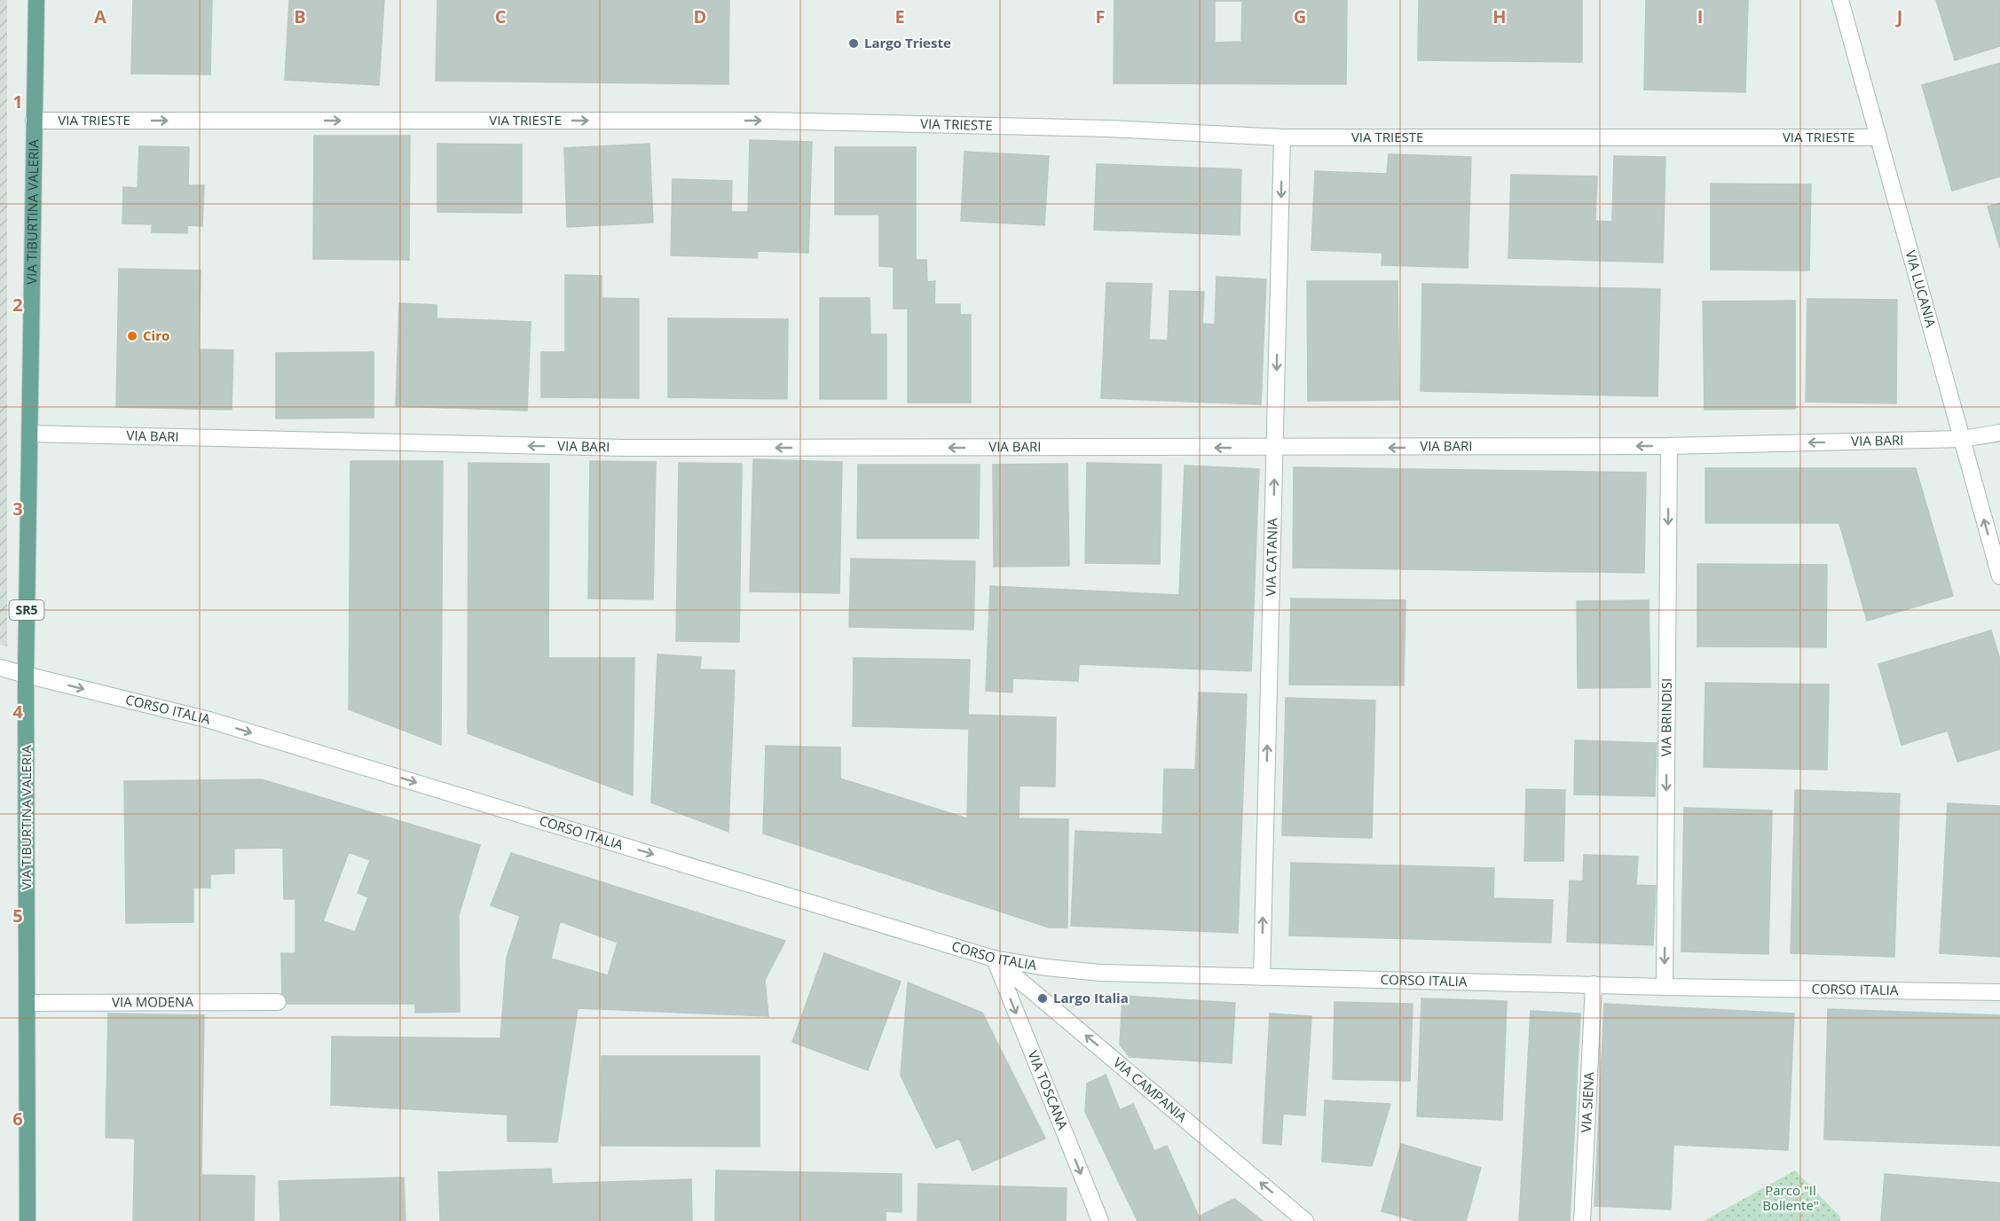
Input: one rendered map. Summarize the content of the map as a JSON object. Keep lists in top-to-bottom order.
{
  "streets": {
    "main road": ["VIA TIBURTINA VALERIA", "SR5"],
    "street": [
      "VIA TRIESTE",
      "VIA LUCANIA",
      "VIA BARI",
      "VIA CATANIA",
      "CORSO ITALIA",
      "VIA BRINDISI",
      "VIA MODENA",
      "VIA TOSCANA",
      "VIA CAMPANIA",
      "VIA SIENA"
    ]
  },
  "crossings": [
    ["VIA TRIESTE", "VIA TIBURTINA VALERIA"],
    ["VIA TRIESTE", "VIA LUCANIA"],
    ["VIA TRIESTE", "VIA CATANIA"],
    ["VIA TIBURTINA VALERIA", "VIA BARI"],
    ["VIA TIBURTINA VALERIA", "CORSO ITALIA"],
    ["VIA TIBURTINA VALERIA", "VIA MODENA"],
    ["VIA LUCANIA", "VIA BARI"],
    ["VIA BARI", "VIA CATANIA"],
    ["VIA BARI", "VIA BRINDISI"],
    ["VIA CATANIA", "CORSO ITALIA"],
    ["CORSO ITALIA", "VIA BRINDISI"],
    ["CORSO ITALIA", "VIA TOSCANA"],
    ["CORSO ITALIA", "VIA CAMPANIA"],
    ["CORSO ITALIA", "VIA SIENA"],
    ["VIA TOSCANA", "VIA CAMPANIA"]
  ],
  "one_way": [
    "VIA TRIESTE",
    "VIA BARI",
    "CORSO ITALIA",
    "VIA BRINDISI",
    "VIA TOSCANA",
    "VIA CAMPANIA"
  ],
  "parks": ["Parco \"Il Bollente\""],
  "places": ["Largo Trieste", "Ciro", "Largo Italia"],
  "grid": {
    "columns": [
      "A",
      "B",
      "C",
      "D",
      "E",
      "F",
      "G",
      "H",
      "I",
      "J"
    ],
    "rows": [
      "1",
      "2",
      "3",
      "4",
      "5",
      "6"
    ]
  }
}
